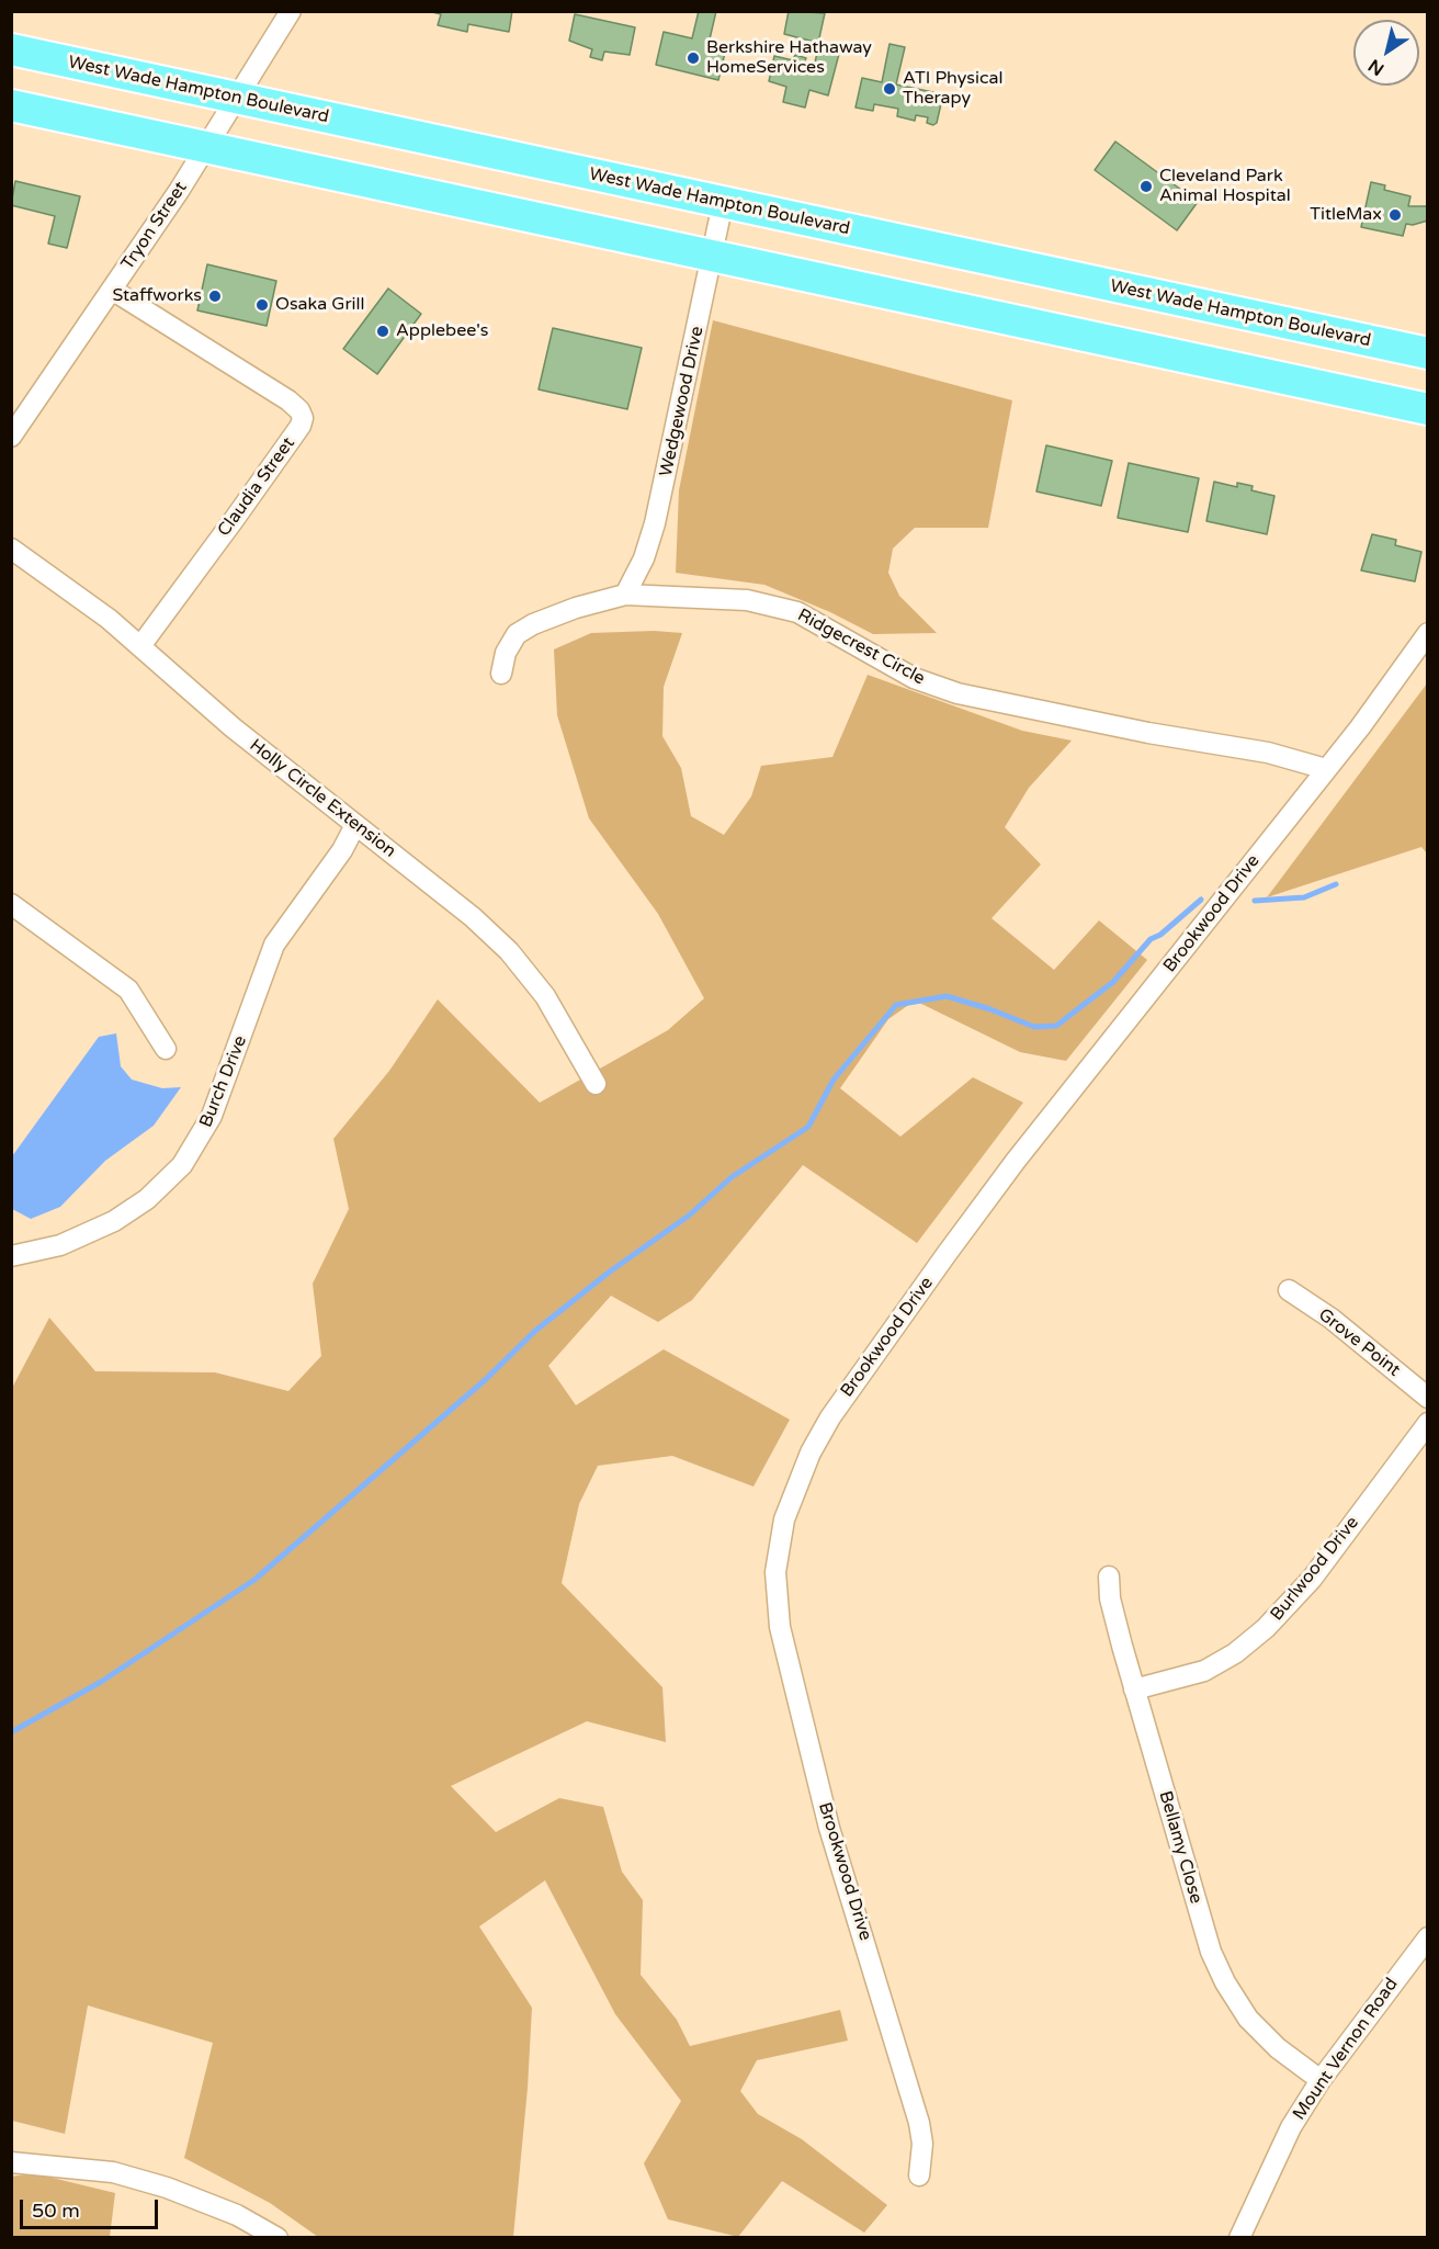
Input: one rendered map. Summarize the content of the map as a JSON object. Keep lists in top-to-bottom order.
{
  "streets": {
    "main road": ["West Wade Hampton Boulevard"],
    "street": [
      "Tryon Street",
      "Wedgewood Drive",
      "Claudia Street",
      "Ridgecrest Circle",
      "Holly Circle Extension",
      "Brookwood Drive",
      "Burch Drive",
      "Grove Point",
      "Burlwood Drive",
      "Bellamy Close",
      "Mount Vernon Road"
    ]
  },
  "crossings": [
    ["West Wade Hampton Boulevard", "Tryon Street"],
    ["West Wade Hampton Boulevard", "Wedgewood Drive"],
    ["Tryon Street", "Claudia Street"],
    ["Wedgewood Drive", "Ridgecrest Circle"],
    ["Claudia Street", "Holly Circle Extension"],
    ["Ridgecrest Circle", "Brookwood Drive"],
    ["Holly Circle Extension", "Burch Drive"],
    ["Burlwood Drive", "Bellamy Close"],
    ["Bellamy Close", "Mount Vernon Road"]
  ],
  "places": [
    "Berkshire Hathaway HomeServices",
    "ATI Physical Therapy",
    "Cleveland Park Animal Hospital",
    "TitleMax",
    "Staffworks",
    "Osaka Grill",
    "Applebee's"
  ],
  "scale_bar": "50 m",
  "north": "bottom left"
}
